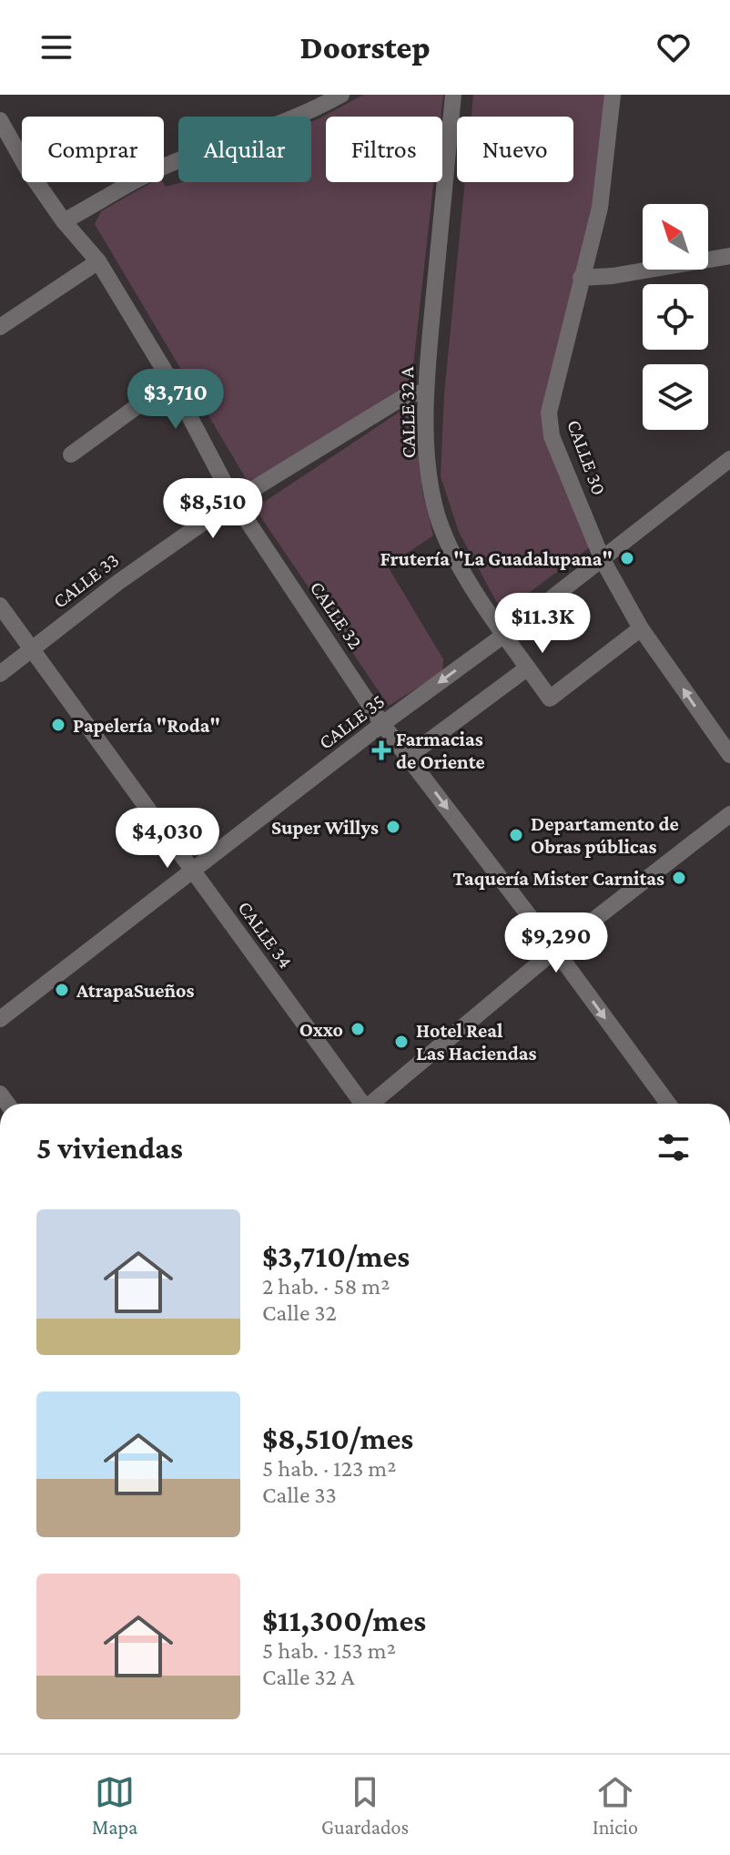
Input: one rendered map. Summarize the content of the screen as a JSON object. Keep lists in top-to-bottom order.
{
  "streets": {
    "street": [
      "CALLE 32 A",
      "CALLE 30",
      "CALLE 33",
      "CALLE 32",
      "CALLE 35",
      "CALLE 34"
    ]
  },
  "crossings": [
    ["CALLE 32 A", "CALLE 30"],
    ["CALLE 32 A", "CALLE 33"],
    ["CALLE 32 A", "CALLE 35"],
    ["CALLE 30", "CALLE 35"],
    ["CALLE 33", "CALLE 32"],
    ["CALLE 33", "CALLE 34"],
    ["CALLE 32", "CALLE 35"],
    ["CALLE 35", "CALLE 34"]
  ],
  "one_way": ["CALLE 32"],
  "places": {
    "other": [
      "Frutería \"La Guadalupana\"",
      "Papelería \"Roda\"",
      "Super Willys",
      "Departamento de Obras públicas",
      "Taquería Mister Carnitas",
      "AtrapaSueños",
      "Oxxo",
      "Hotel Real Las Haciendas"
    ],
    "health": ["Farmacias de Oriente"]
  },
  "north": "top left",
  "page": {
    "header": "Doorstep",
    "chip": [
      "Comprar",
      "Alquilar",
      "Filtros",
      "Nuevo"
    ],
    "price": [
      "$3,710",
      "$8,510",
      "$11.3K",
      "$4,030",
      "$9,290"
    ],
    "heading": "5 viviendas",
    "list": [
      {
        "name": "$3,710/mes",
        "note": "2 hab. · 58 m² · Calle 32"
      },
      {
        "name": "$8,510/mes",
        "note": "5 hab. · 123 m² · Calle 33"
      },
      {
        "name": "$11,300/mes",
        "note": "5 hab. · 153 m² · Calle 32 A"
      }
    ],
    "tabs": ["Mapa", "Guardados", "Inicio"]
  }
}
